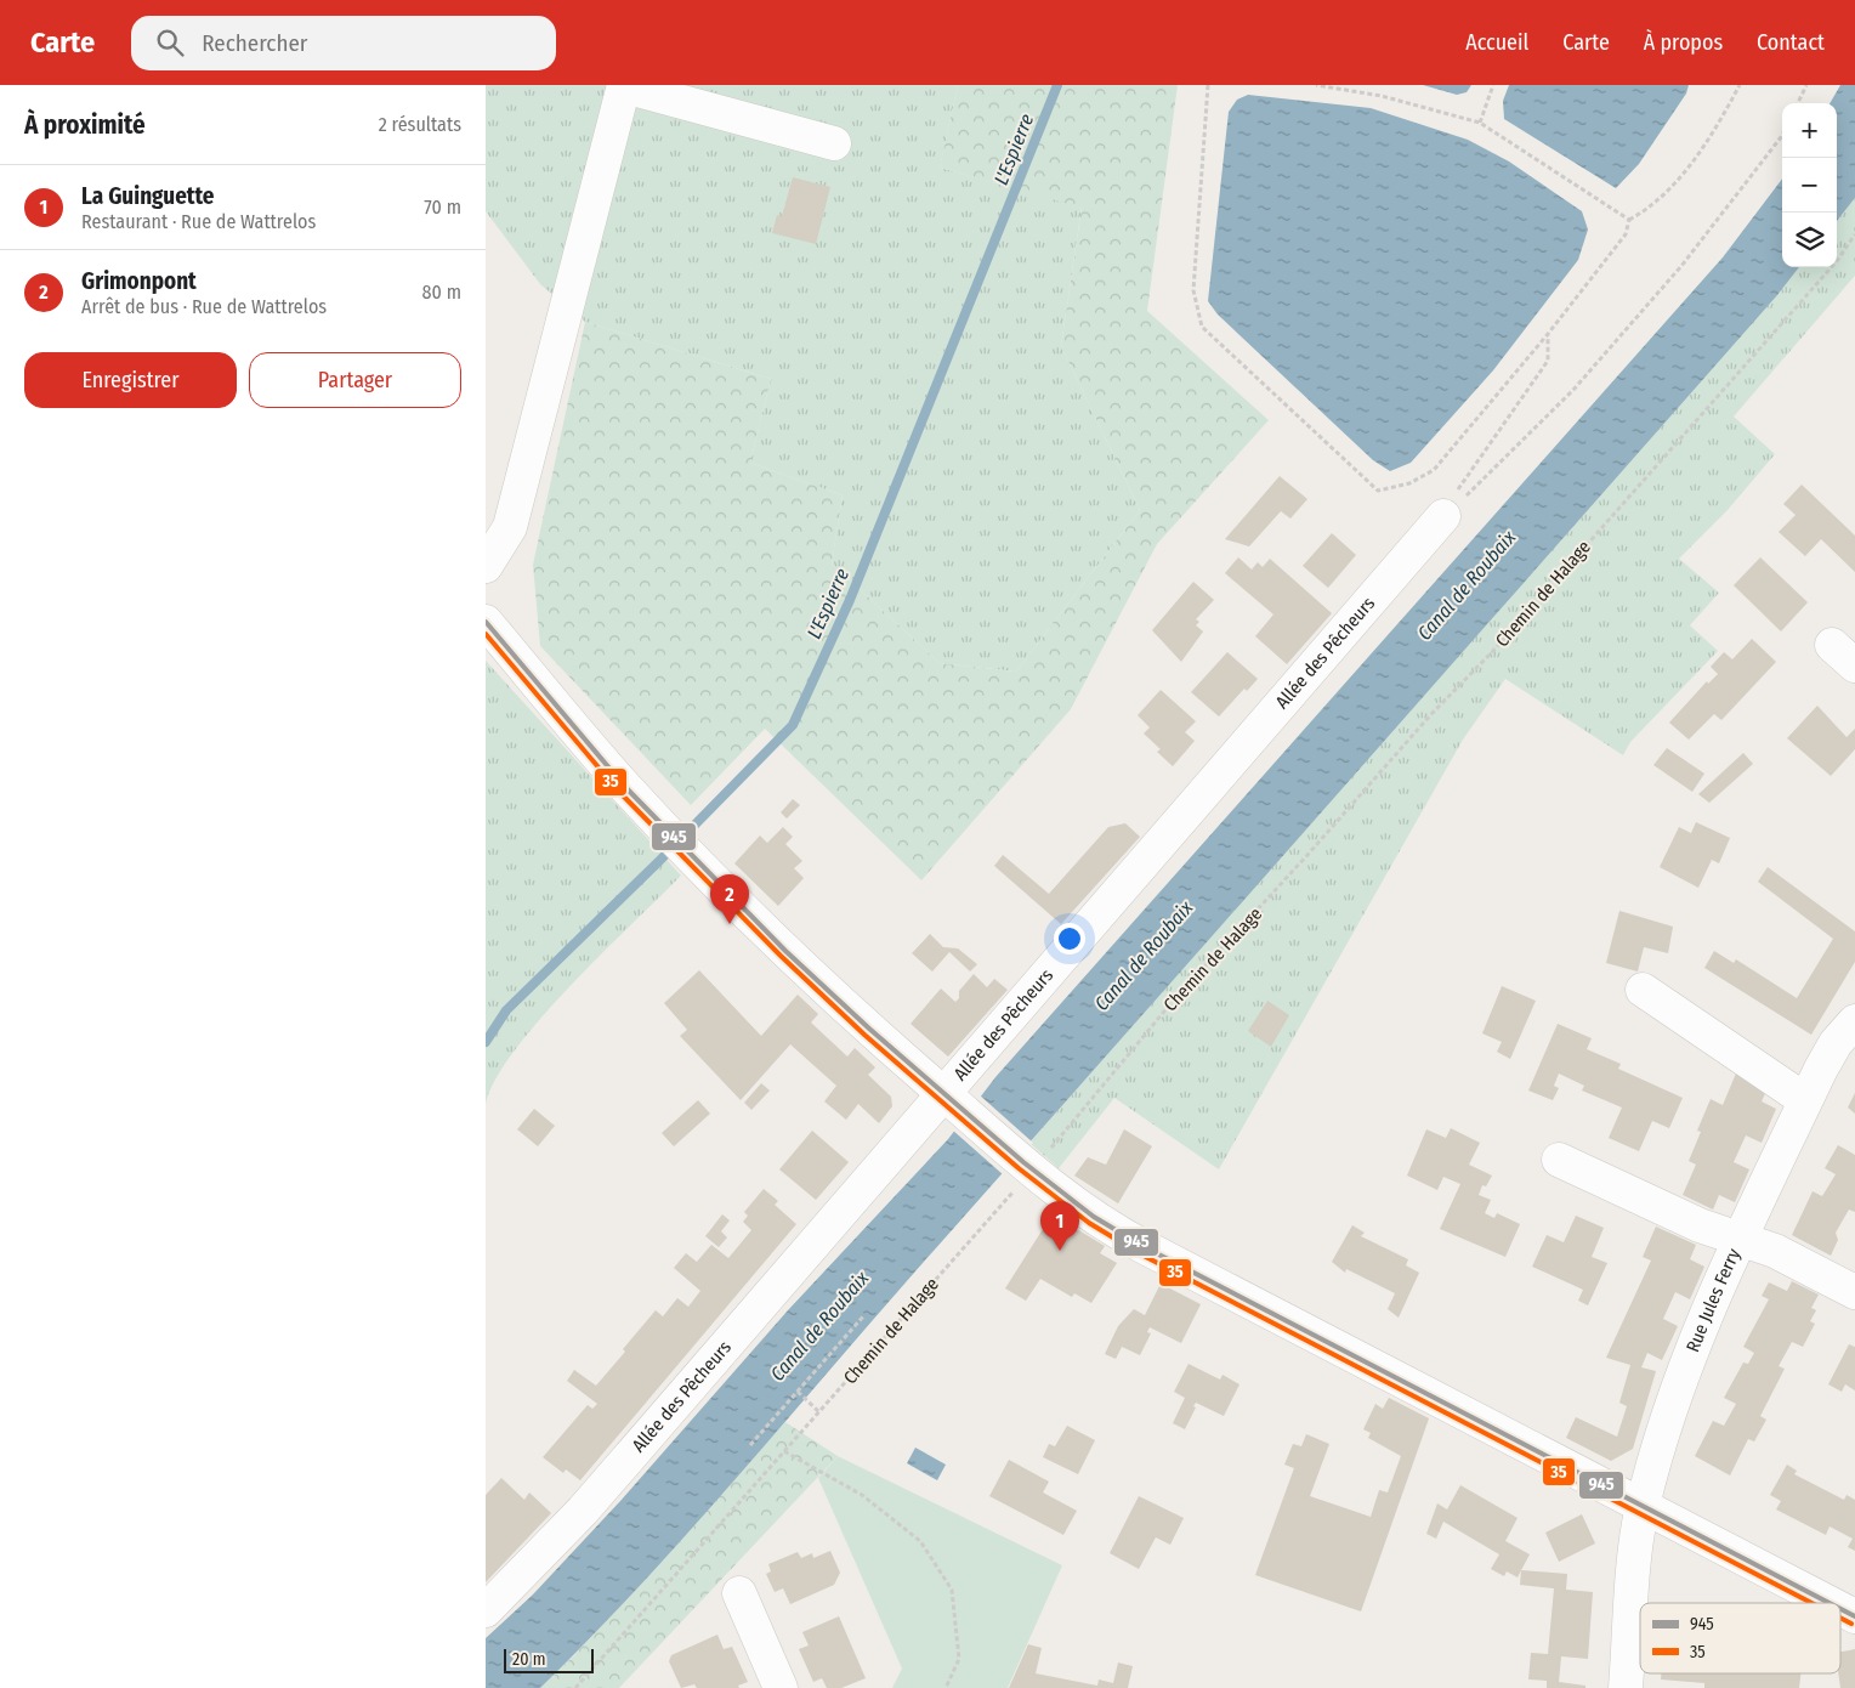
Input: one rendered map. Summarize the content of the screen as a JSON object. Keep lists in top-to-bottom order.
{
  "streets": {
    "street": ["Allée des Pêcheurs", "Rue Jules Ferry"],
    "path": ["Chemin de Halage"]
  },
  "water": ["L'Espierre", "Canal de Roubaix"],
  "lines": ["transit line 945", "transit line 35"],
  "legend": ["945", "35"],
  "scale_bar": "20 m",
  "page": {
    "header": "Carte",
    "search": "Rechercher",
    "nav": [
      "Accueil",
      "Carte",
      "À propos",
      "Contact"
    ],
    "heading": ["À proximité", "2 résultats"],
    "map_buttons": ["+", "−"],
    "list": [
      {
        "mark": "1",
        "name": "La Guinguette",
        "note": "Restaurant · Rue de Wattrelos",
        "value": "70 m"
      },
      {
        "mark": "2",
        "name": "Grimonpont",
        "note": "Arrêt de bus · Rue de Wattrelos",
        "value": "80 m"
      }
    ],
    "buttons": ["Enregistrer", "Partager"],
    "pins": ["2", "1"],
    "scale": "20 m"
  }
}
